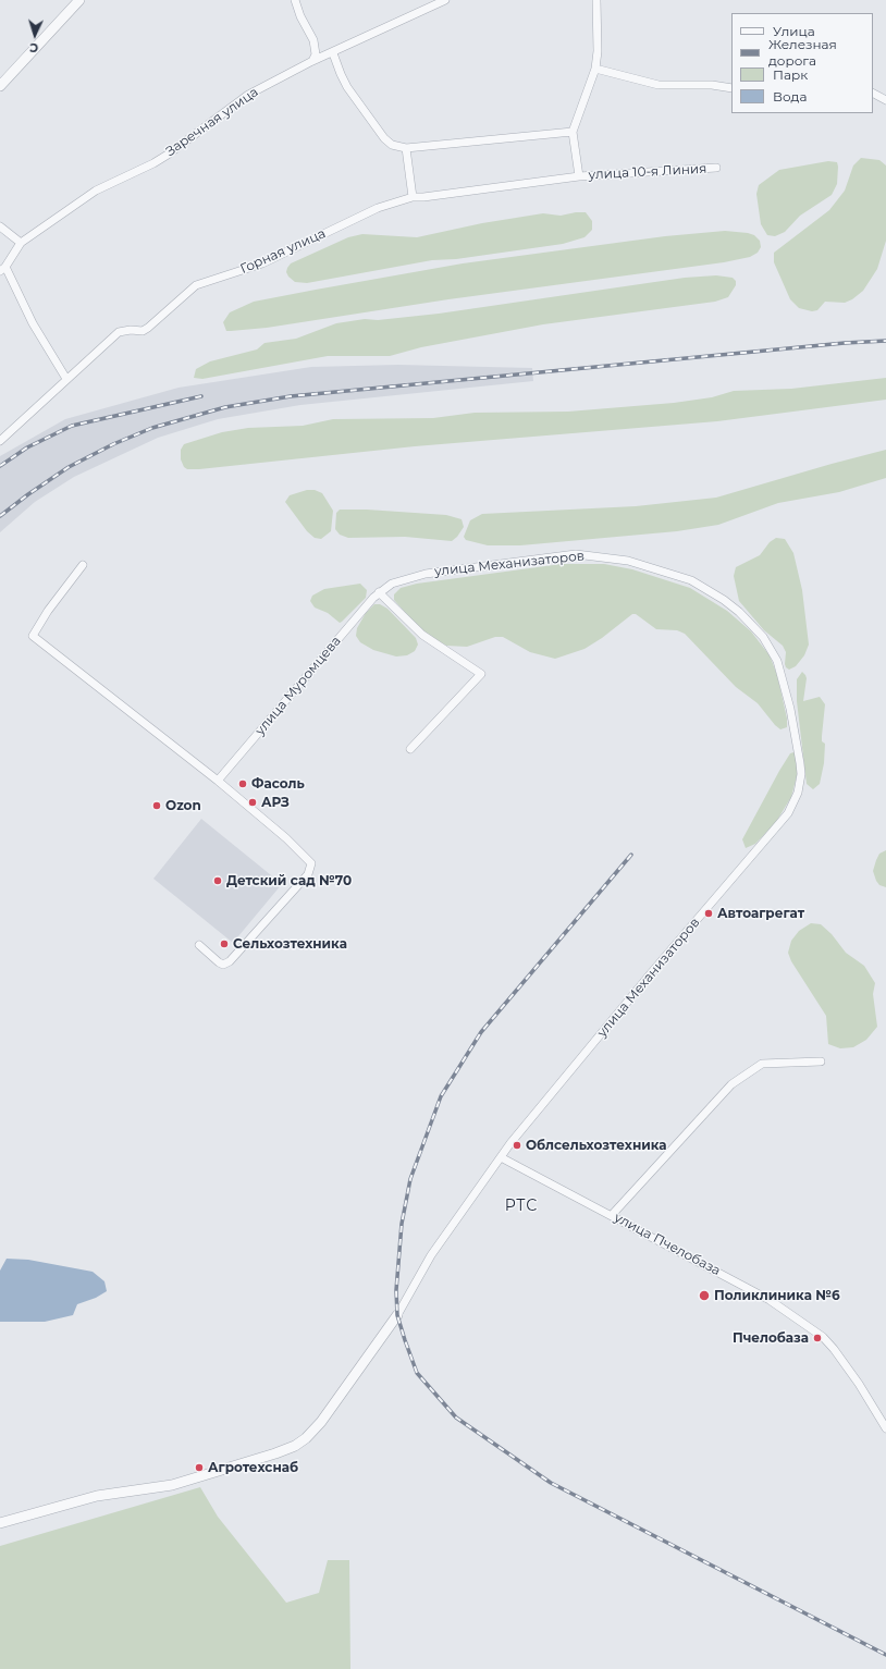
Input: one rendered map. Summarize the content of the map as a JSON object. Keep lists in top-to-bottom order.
{
  "streets": {
    "street": [
      "Заречная улица",
      "улица 10-я Линия",
      "Горная улица",
      "улица Механизаторов",
      "улица Муромцева",
      "улица Пчелобаза"
    ]
  },
  "crossings": [
    ["улица 10-я Линия", "Горная улица"],
    ["улица Механизаторов", "улица Муромцева"],
    ["улица Механизаторов", "улица Пчелобаза"]
  ],
  "districts": ["РТС"],
  "places": [
    "Фасоль",
    "АРЗ",
    "Ozon",
    "Детский сад №70",
    "Автоагрегат",
    "Сельхозтехника",
    "Облсельхозтехника",
    "Поликлиника №6",
    "Пчелобаза",
    "Агротехснаб"
  ],
  "legend": [
    "Улица",
    "Железная дорога",
    "Парк",
    "Вода"
  ],
  "north": "bottom"
}
